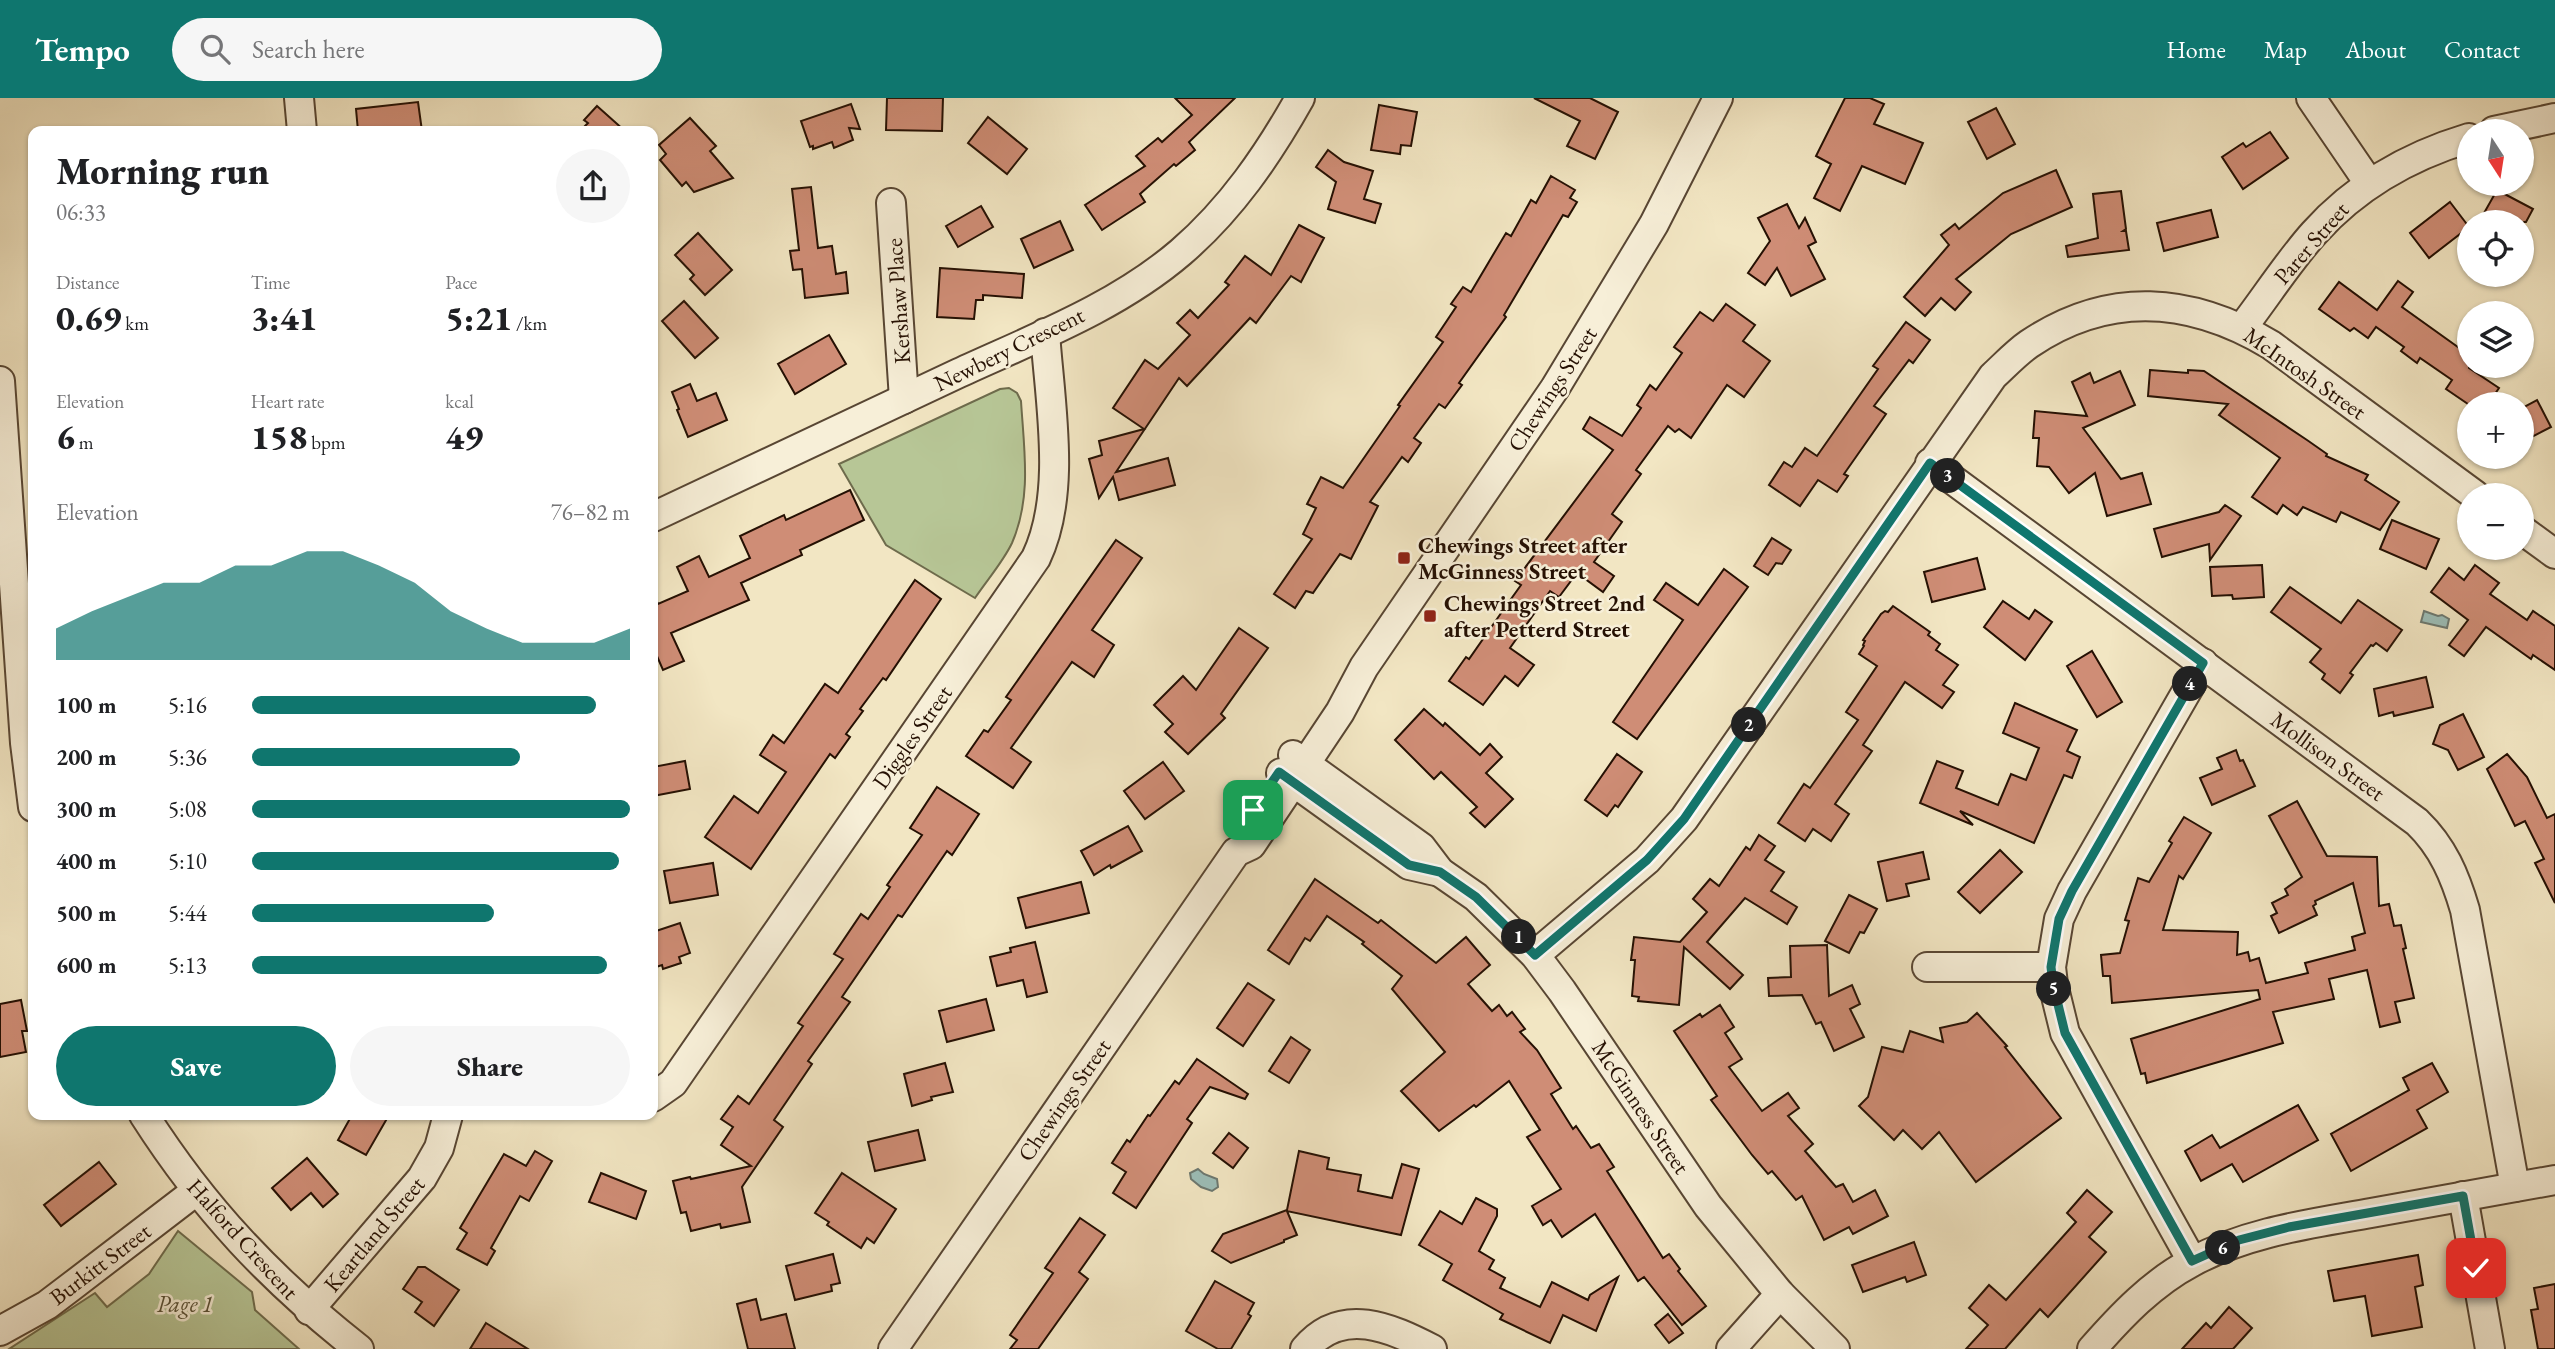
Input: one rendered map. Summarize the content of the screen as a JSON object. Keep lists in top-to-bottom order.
{
  "streets": {
    "street": [
      "Parer Street",
      "Kershaw Place",
      "Newbery Crescent",
      "McIntosh Street",
      "Chewings Street",
      "Diggles Street",
      "Mollison Street",
      "McGinness Street",
      "Keartland Street",
      "Halford Crescent",
      "Burkitt Street"
    ]
  },
  "crossings": [
    ["Parer Street", "McIntosh Street"],
    ["Kershaw Place", "Newbery Crescent"],
    ["Newbery Crescent", "Diggles Street"],
    ["McIntosh Street", "Mollison Street"],
    ["McIntosh Street", "McGinness Street"],
    ["Chewings Street", "McGinness Street"],
    ["Keartland Street", "Halford Crescent"],
    ["Halford Crescent", "Burkitt Street"]
  ],
  "parks": ["Page 1"],
  "places": {
    "transit": ["Chewings Street after McGinness Street", "Chewings Street 2nd after Petterd Street"]
  },
  "north": "bottom",
  "page": {
    "header": "Tempo",
    "search": "Search here",
    "nav": [
      "Home",
      "Map",
      "About",
      "Contact"
    ],
    "map_buttons": ["+", "−"],
    "heading": ["Morning run", "06:33"],
    "stats": [
      ["Distance", "0.69 km"],
      ["Time", "3:41"],
      ["Pace", "5:21 /km"],
      ["Elevation", "6 m"],
      ["Heart rate", "158 bpm"],
      ["kcal", "49"]
    ],
    "pins": [
      "3",
      "4",
      "2",
      "1",
      "5",
      "6"
    ],
    "chart": ["Elevation", "76–82 m"],
    "list": [
      {
        "name": "100 m",
        "note": "5:16"
      },
      {
        "name": "200 m",
        "note": "5:36"
      },
      {
        "name": "300 m",
        "note": "5:08"
      },
      {
        "name": "400 m",
        "note": "5:10"
      },
      {
        "name": "500 m",
        "note": "5:44"
      },
      {
        "name": "600 m",
        "note": "5:13"
      }
    ],
    "buttons": ["Save", "Share"]
  }
}
